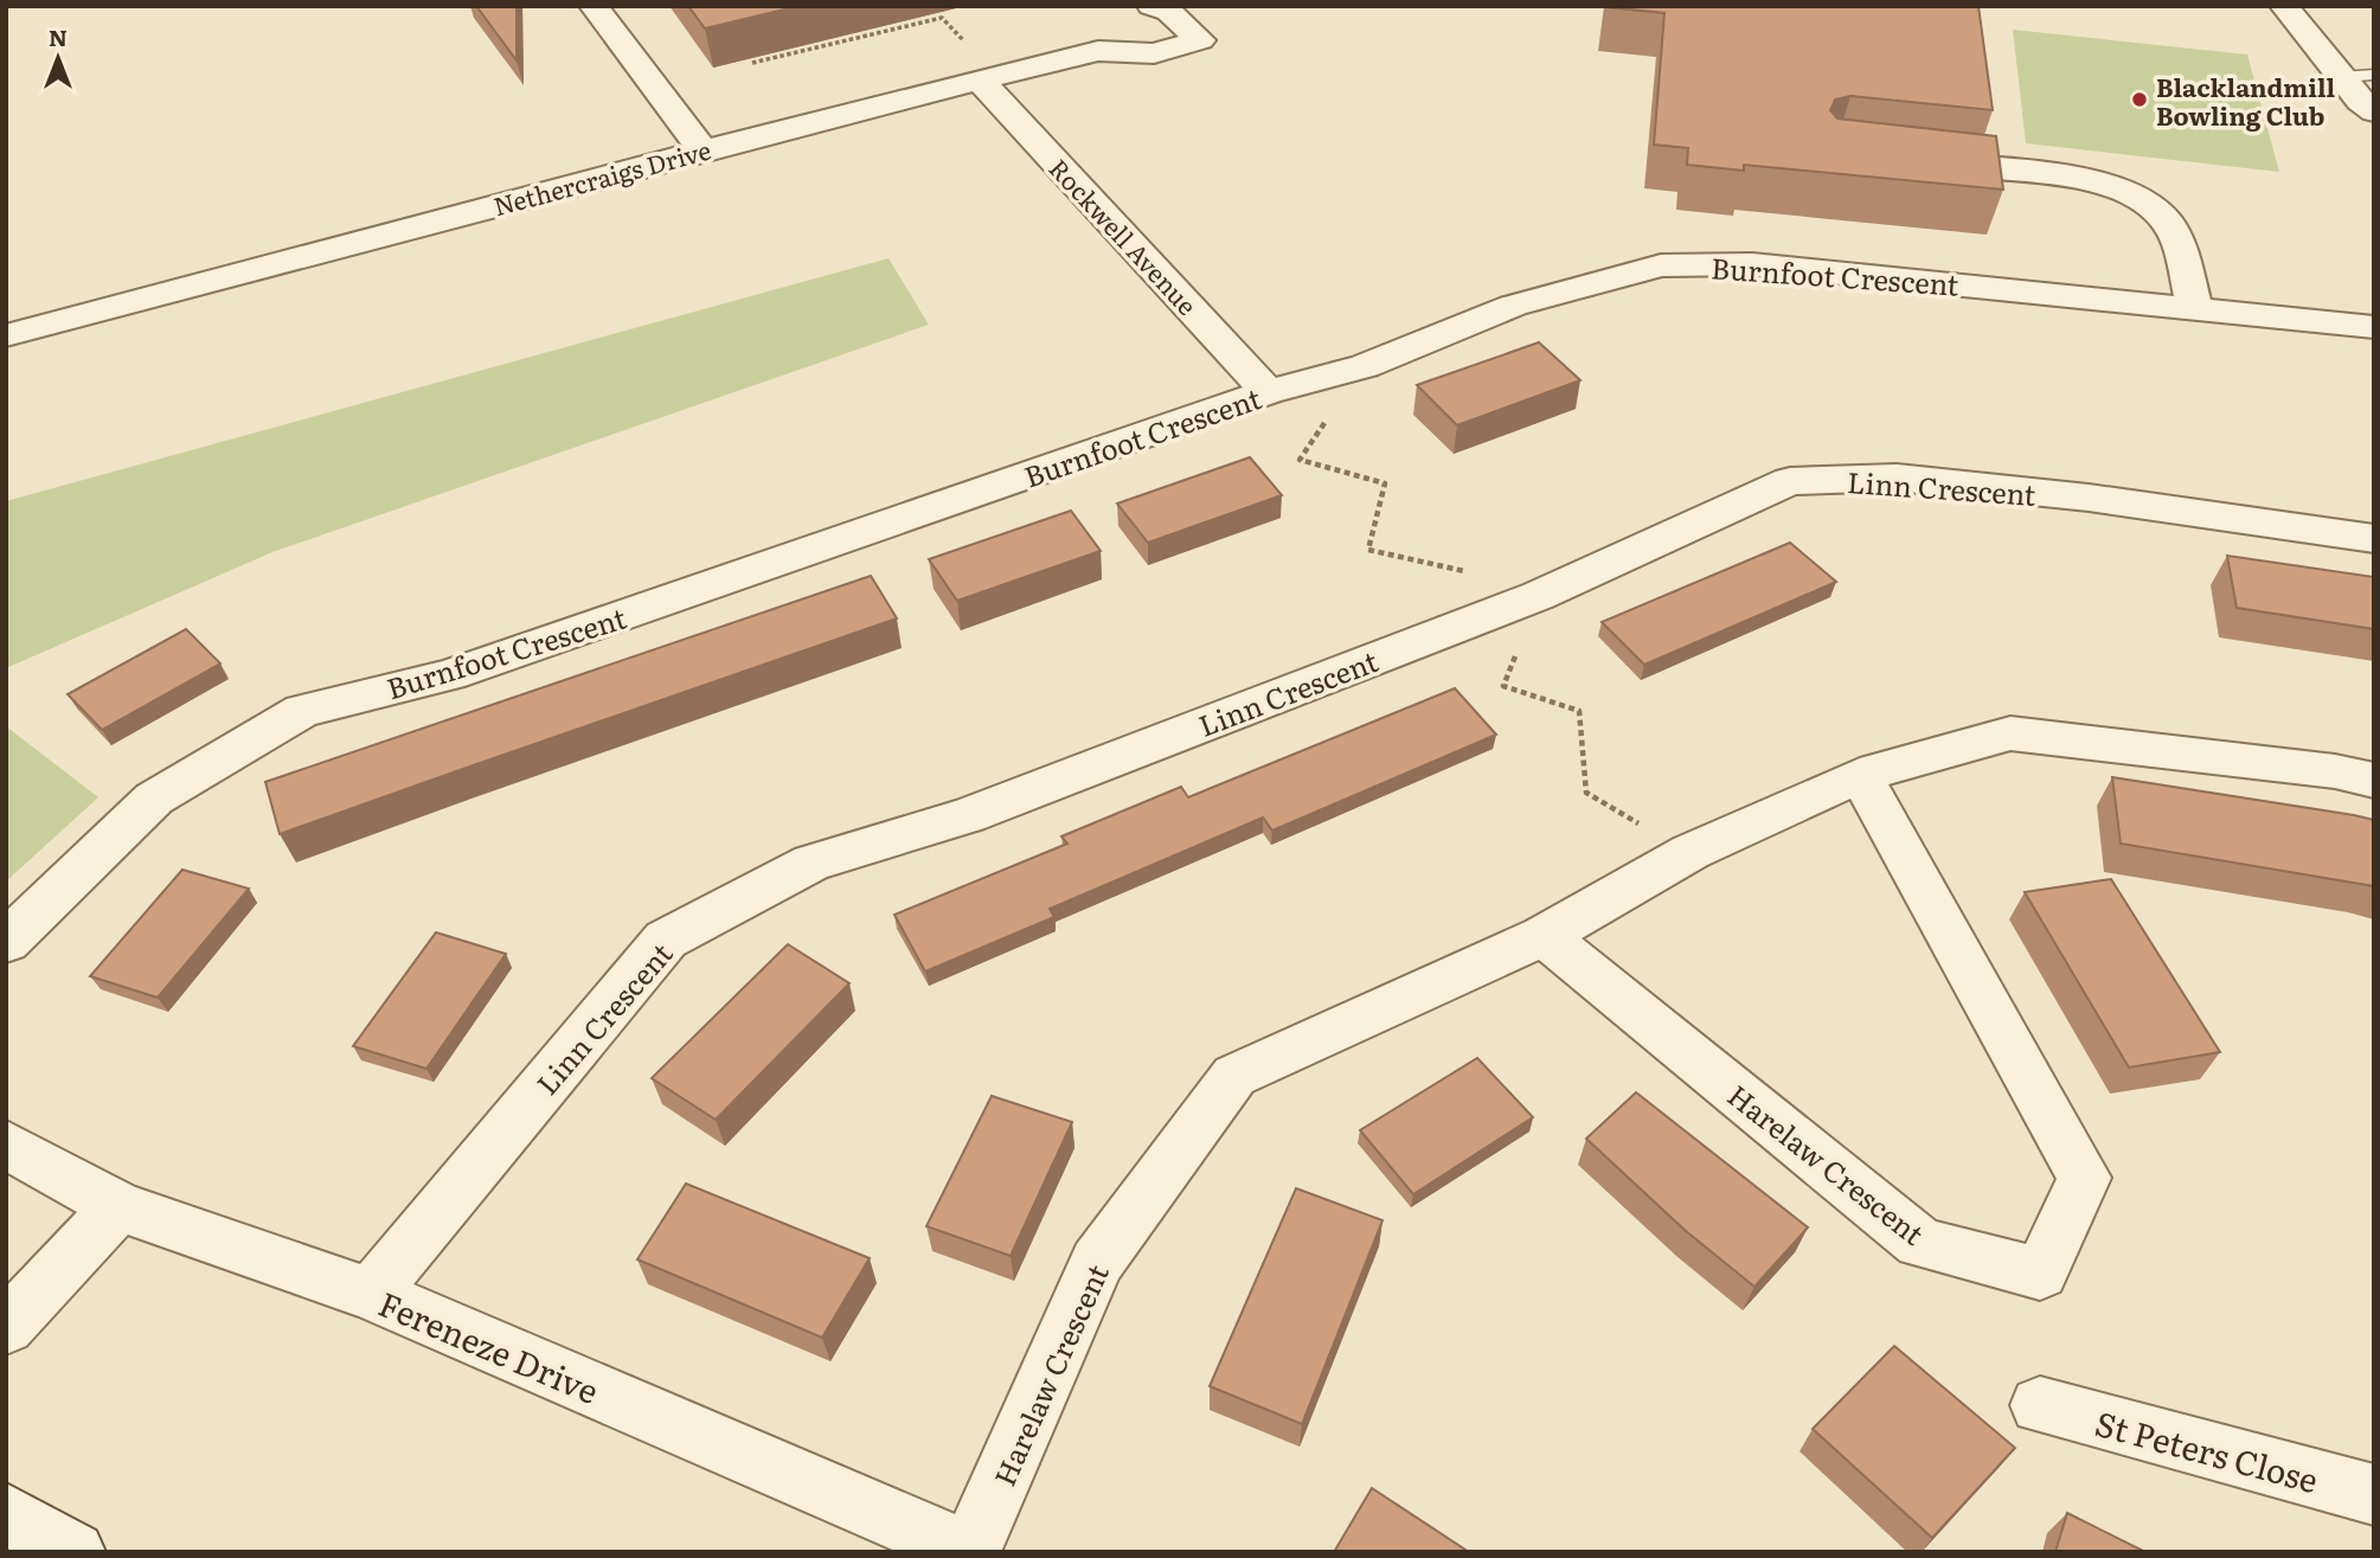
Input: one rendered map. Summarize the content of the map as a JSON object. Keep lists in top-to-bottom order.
{
  "streets": {
    "street": [
      "Nethercraigs Drive",
      "Rockwell Avenue",
      "Burnfoot Crescent",
      "Linn Crescent",
      "Harelaw Crescent",
      "Fereneze Drive",
      "St Peters Close"
    ]
  },
  "crossings": [
    ["Nethercraigs Drive", "Rockwell Avenue"],
    ["Rockwell Avenue", "Burnfoot Crescent"],
    ["Linn Crescent", "Fereneze Drive"],
    ["Harelaw Crescent", "Fereneze Drive"]
  ],
  "places": ["Blacklandmill Bowling Club"],
  "north": "top"
}
